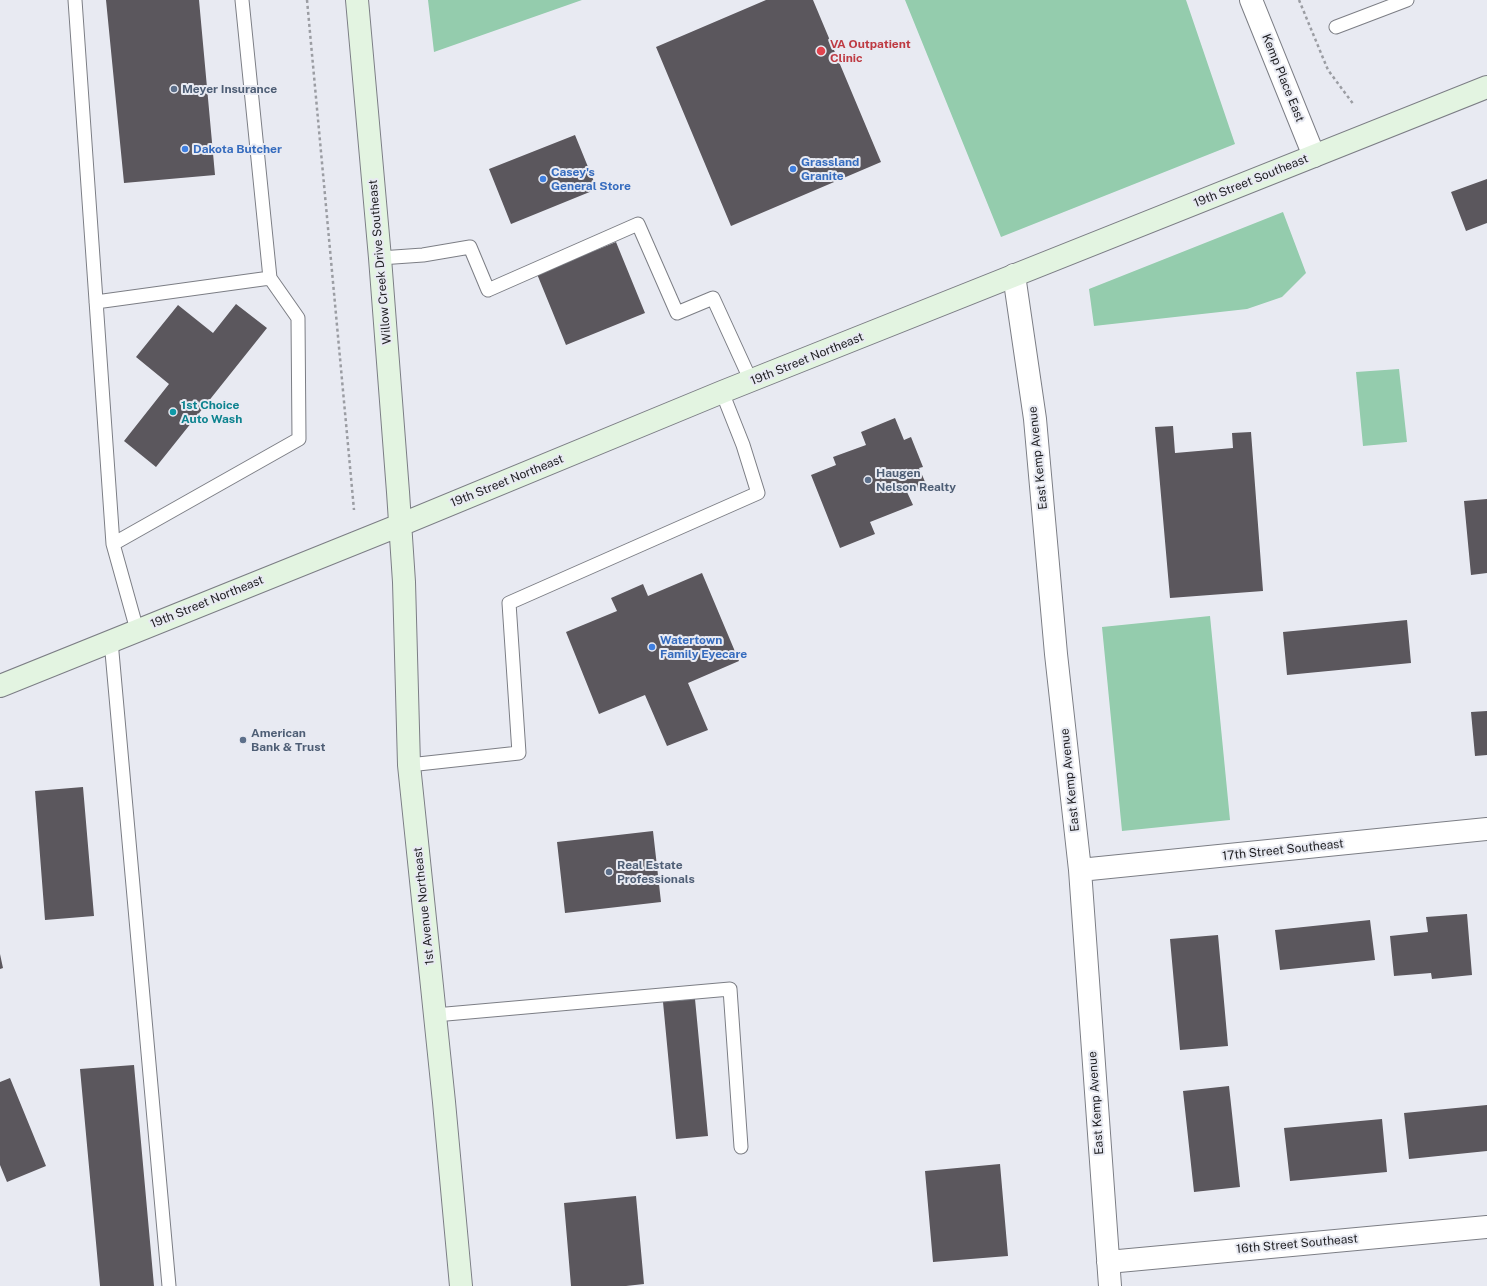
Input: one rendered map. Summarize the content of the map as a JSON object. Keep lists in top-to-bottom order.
{
  "streets": {
    "main road": [
      "19th Street Southeast",
      "Willow Creek Drive Southeast",
      "19th Street Northeast",
      "1st Avenue Northeast"
    ],
    "street": [
      "Kemp Place East",
      "East Kemp Avenue",
      "17th Street Southeast",
      "16th Street Southeast"
    ]
  },
  "crossings": [
    ["Kemp Place East", "19th Street Southeast"],
    ["19th Street Southeast", "19th Street Northeast"],
    ["19th Street Southeast", "East Kemp Avenue"],
    ["Willow Creek Drive Southeast", "19th Street Northeast"],
    ["Willow Creek Drive Southeast", "1st Avenue Northeast"],
    ["19th Street Northeast", "East Kemp Avenue"],
    ["19th Street Northeast", "1st Avenue Northeast"],
    ["East Kemp Avenue", "17th Street Southeast"],
    ["East Kemp Avenue", "16th Street Southeast"]
  ],
  "places": [
    "VA Outpatient Clinic",
    "Meyer Insurance",
    "Dakota Butcher",
    "Grassland Granite",
    "Casey's General Store",
    "1st Choice Auto Wash",
    "Haugen Nelson Realty",
    "Watertown Family Eyecare",
    "American Bank & Trust",
    "Real Estate Professionals"
  ]
}
